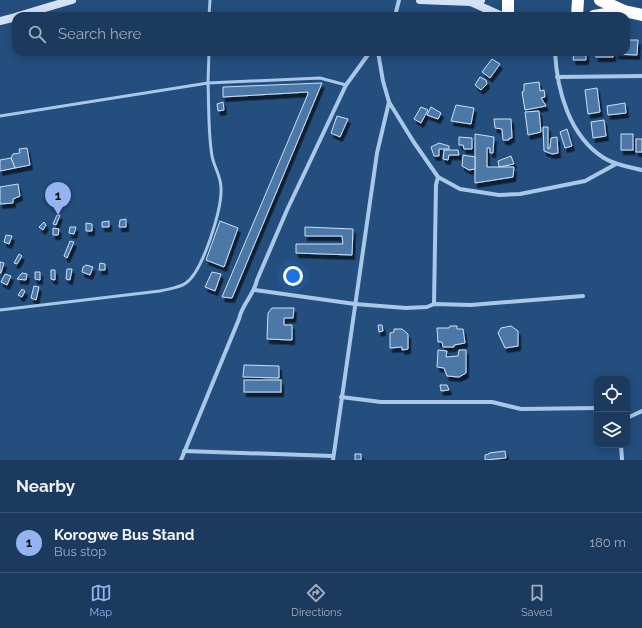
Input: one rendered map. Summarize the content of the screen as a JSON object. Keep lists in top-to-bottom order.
{
  "page": {
    "search": "Search here",
    "pins": "1",
    "heading": "Nearby",
    "list": [
      {
        "mark": "1",
        "name": "Korogwe Bus Stand",
        "note": "Bus stop",
        "value": "180 m"
      }
    ],
    "nav": ["Map", "Directions", "Saved"]
  }
}
